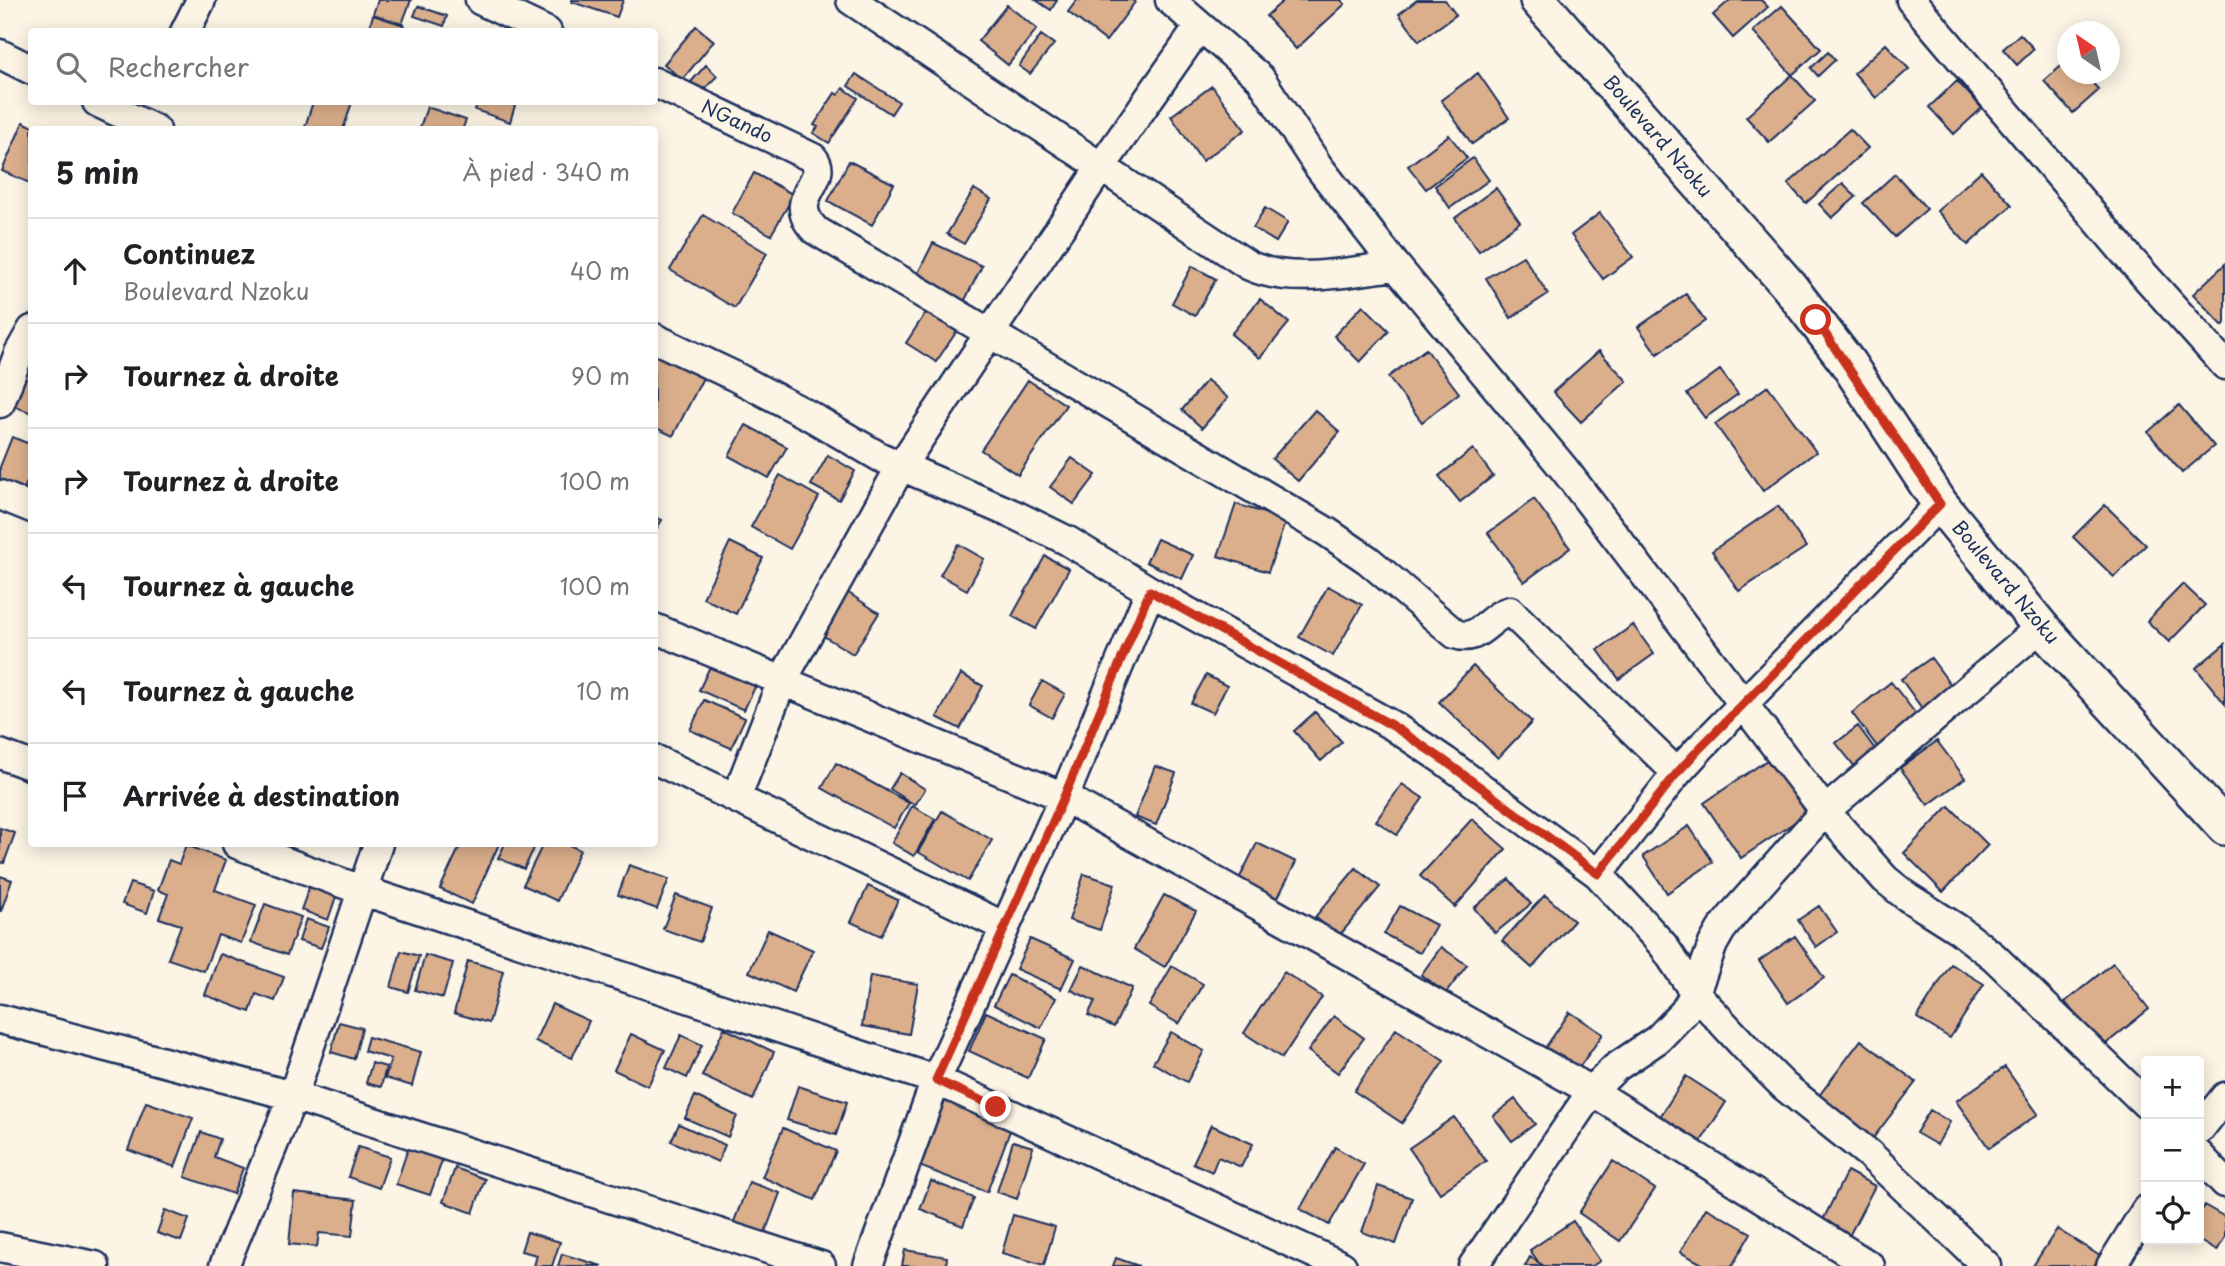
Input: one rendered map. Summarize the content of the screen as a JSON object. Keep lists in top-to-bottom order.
{
  "streets": {
    "street": ["NGando", "Boulevard Nzoku"]
  },
  "north": "top left",
  "page": {
    "search": "Rechercher",
    "heading": ["5 min", "À pied · 340 m"],
    "list": [
      ["Continuez", "Boulevard Nzoku", "40 m"],
      ["Tournez à droite", "90 m"],
      ["Tournez à droite", "100 m"],
      ["Tournez à gauche", "100 m"],
      ["Tournez à gauche", "10 m"],
      "Arrivée à destination"
    ],
    "map_buttons": ["+", "−"]
  }
}
